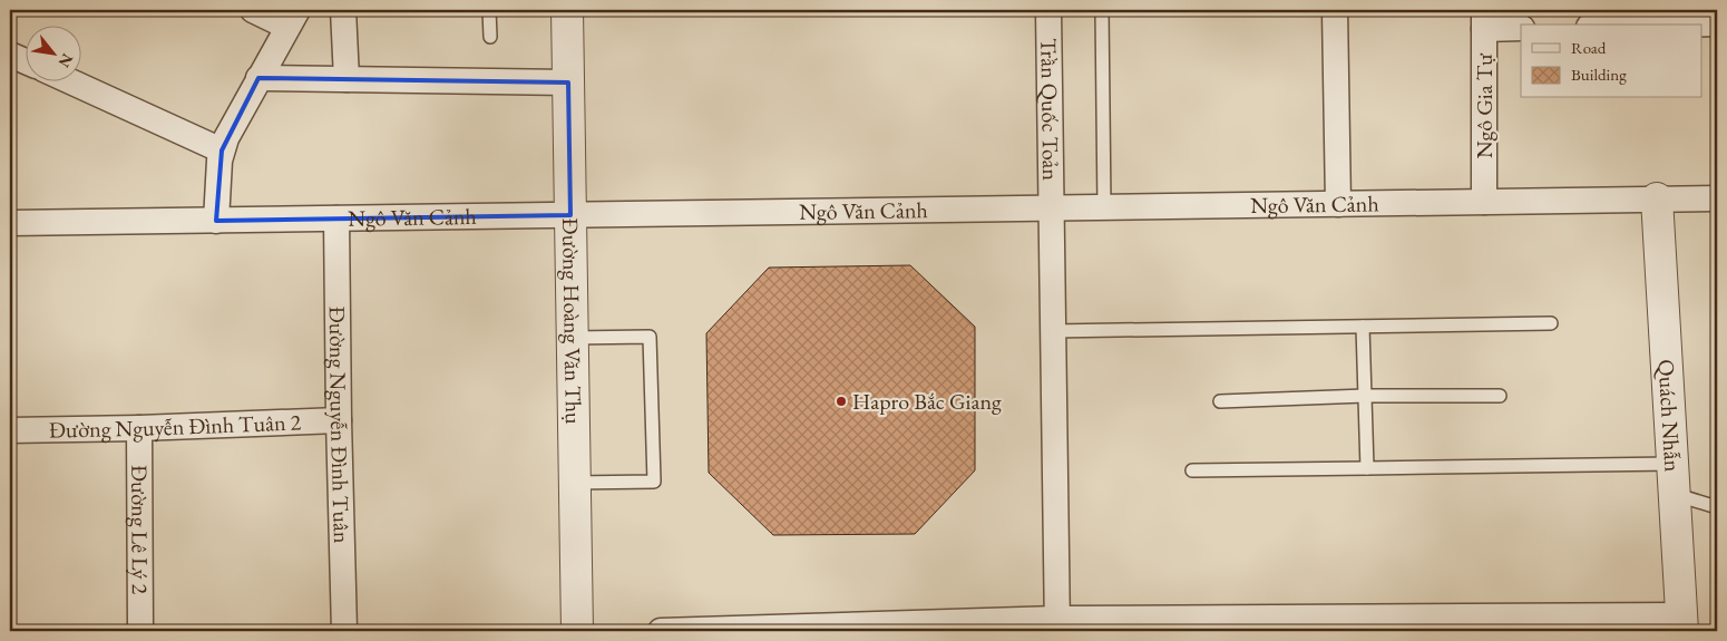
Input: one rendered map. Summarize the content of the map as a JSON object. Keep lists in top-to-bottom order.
{
  "streets": {
    "street": [
      "Ngô Gia Tự",
      "Trần Quốc Toản",
      "Ngô Văn Cảnh",
      "Đường Hoàng Văn Thụ",
      "Quách Nhẫn",
      "Đường Nguyễn Đình Tuân",
      "Đường Nguyễn Đình Tuân 2",
      "Đường Lê Lý 2"
    ]
  },
  "crossings": [
    ["Ngô Gia Tự", "Ngô Văn Cảnh"],
    ["Trần Quốc Toản", "Ngô Văn Cảnh"],
    ["Ngô Văn Cảnh", "Đường Hoàng Văn Thụ"],
    ["Ngô Văn Cảnh", "Quách Nhẫn"],
    ["Ngô Văn Cảnh", "Đường Nguyễn Đình Tuân"],
    ["Đường Nguyễn Đình Tuân", "Đường Nguyễn Đình Tuân 2"],
    ["Đường Nguyễn Đình Tuân 2", "Đường Lê Lý 2"]
  ],
  "places": ["Hapro Bắc Giang"],
  "legend": ["Road", "Building"],
  "north": "bottom right"
}
